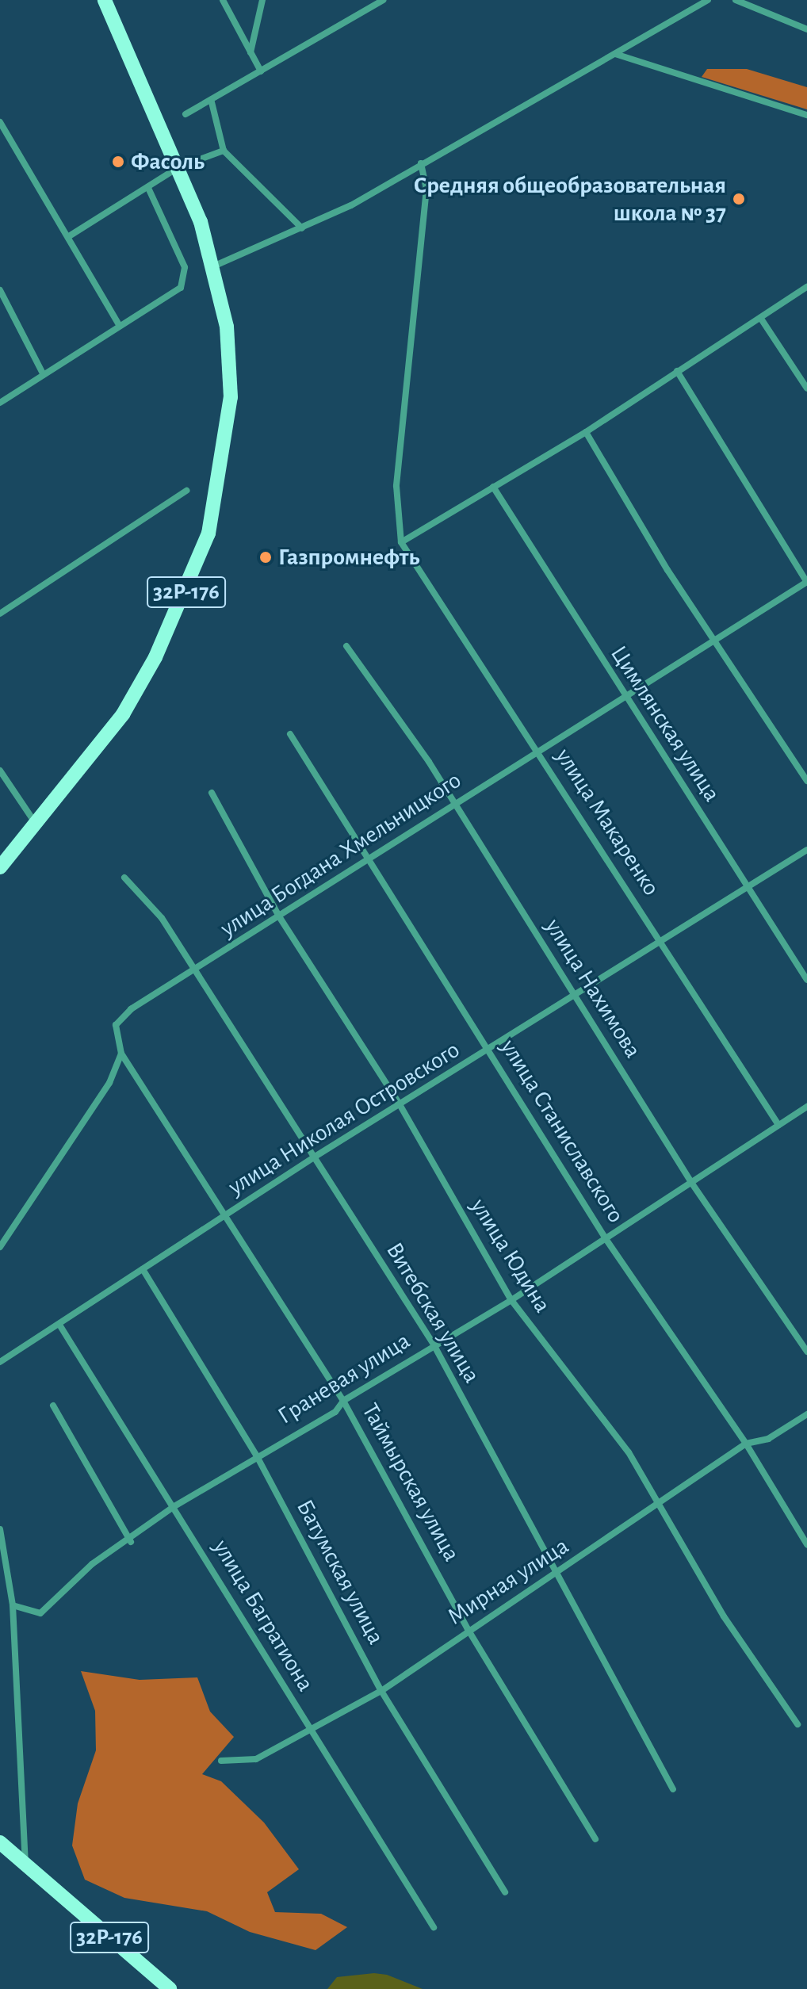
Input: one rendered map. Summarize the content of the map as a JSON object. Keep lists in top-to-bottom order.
{
  "streets": {
    "main road": ["32Р-176"],
    "street": [
      "Цимлянская улица",
      "улица Макаренко",
      "улица Богдана Хмельницкого",
      "улица Нахимова",
      "улица Николая Островского",
      "улица Станиславского",
      "улица Юдина",
      "Витебская улица",
      "Граневая улица",
      "Таймырская улица",
      "Батумская улица",
      "Мирная улица",
      "улица Багратиона"
    ]
  },
  "crossings": [
    ["Цимлянская улица", "улица Богдана Хмельницкого"],
    ["Цимлянская улица", "улица Николая Островского"],
    ["улица Макаренко", "улица Богдана Хмельницкого"],
    ["улица Макаренко", "улица Николая Островского"],
    ["улица Макаренко", "Граневая улица"],
    ["улица Богдана Хмельницкого", "улица Нахимова"],
    ["улица Богдана Хмельницкого", "улица Станиславского"],
    ["улица Богдана Хмельницкого", "улица Юдина"],
    ["улица Богдана Хмельницкого", "Витебская улица"],
    ["улица Богдана Хмельницкого", "Таймырская улица"],
    ["улица Нахимова", "улица Николая Островского"],
    ["улица Нахимова", "Граневая улица"],
    ["улица Николая Островского", "улица Станиславского"],
    ["улица Николая Островского", "улица Юдина"],
    ["улица Николая Островского", "Витебская улица"],
    ["улица Николая Островского", "Таймырская улица"],
    ["улица Николая Островского", "Батумская улица"],
    ["улица Николая Островского", "улица Багратиона"],
    ["улица Станиславского", "Граневая улица"],
    ["улица Станиславского", "Мирная улица"],
    ["улица Юдина", "Граневая улица"],
    ["улица Юдина", "Мирная улица"],
    ["Витебская улица", "Граневая улица"],
    ["Витебская улица", "Мирная улица"],
    ["Граневая улица", "Таймырская улица"],
    ["Граневая улица", "Батумская улица"],
    ["Граневая улица", "улица Багратиона"],
    ["Таймырская улица", "Мирная улица"],
    ["Батумская улица", "Мирная улица"],
    ["Мирная улица", "улица Багратиона"]
  ],
  "places": ["Фасоль", "Средняя общеобразовательная школа № 37", "Газпромнефть"]
}
